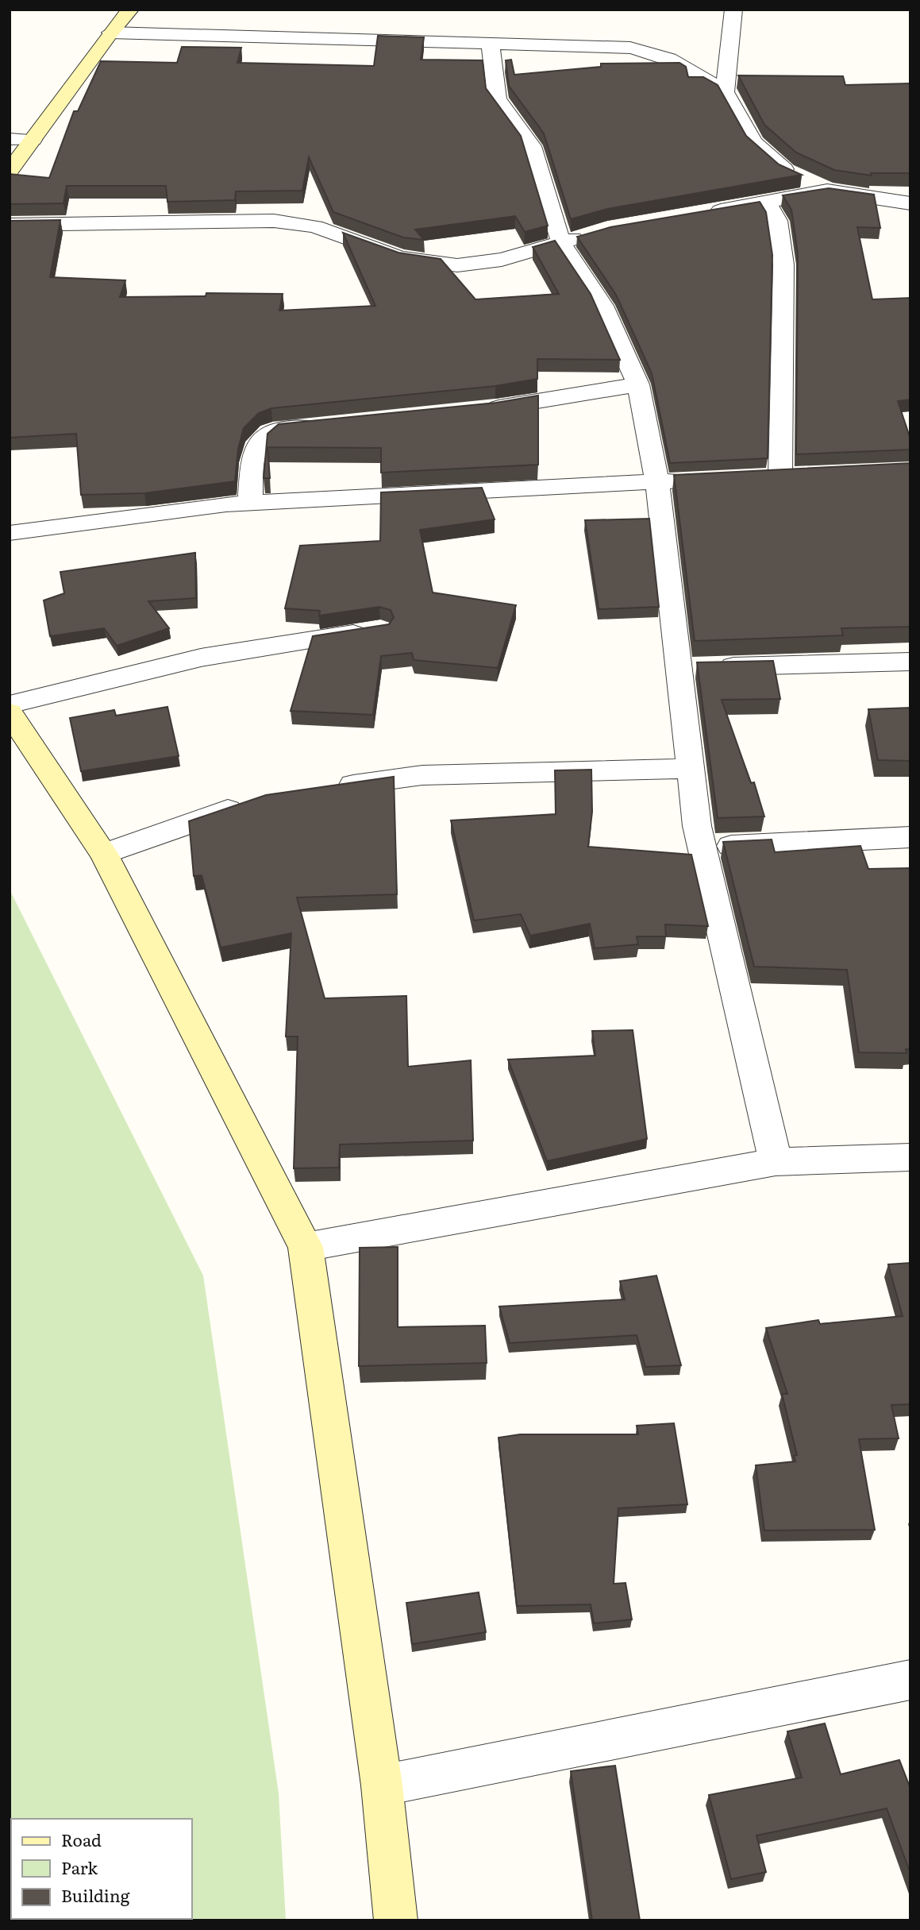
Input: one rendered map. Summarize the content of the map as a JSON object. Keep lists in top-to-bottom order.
{
  "legend": ["Road", "Park", "Building"]
}
